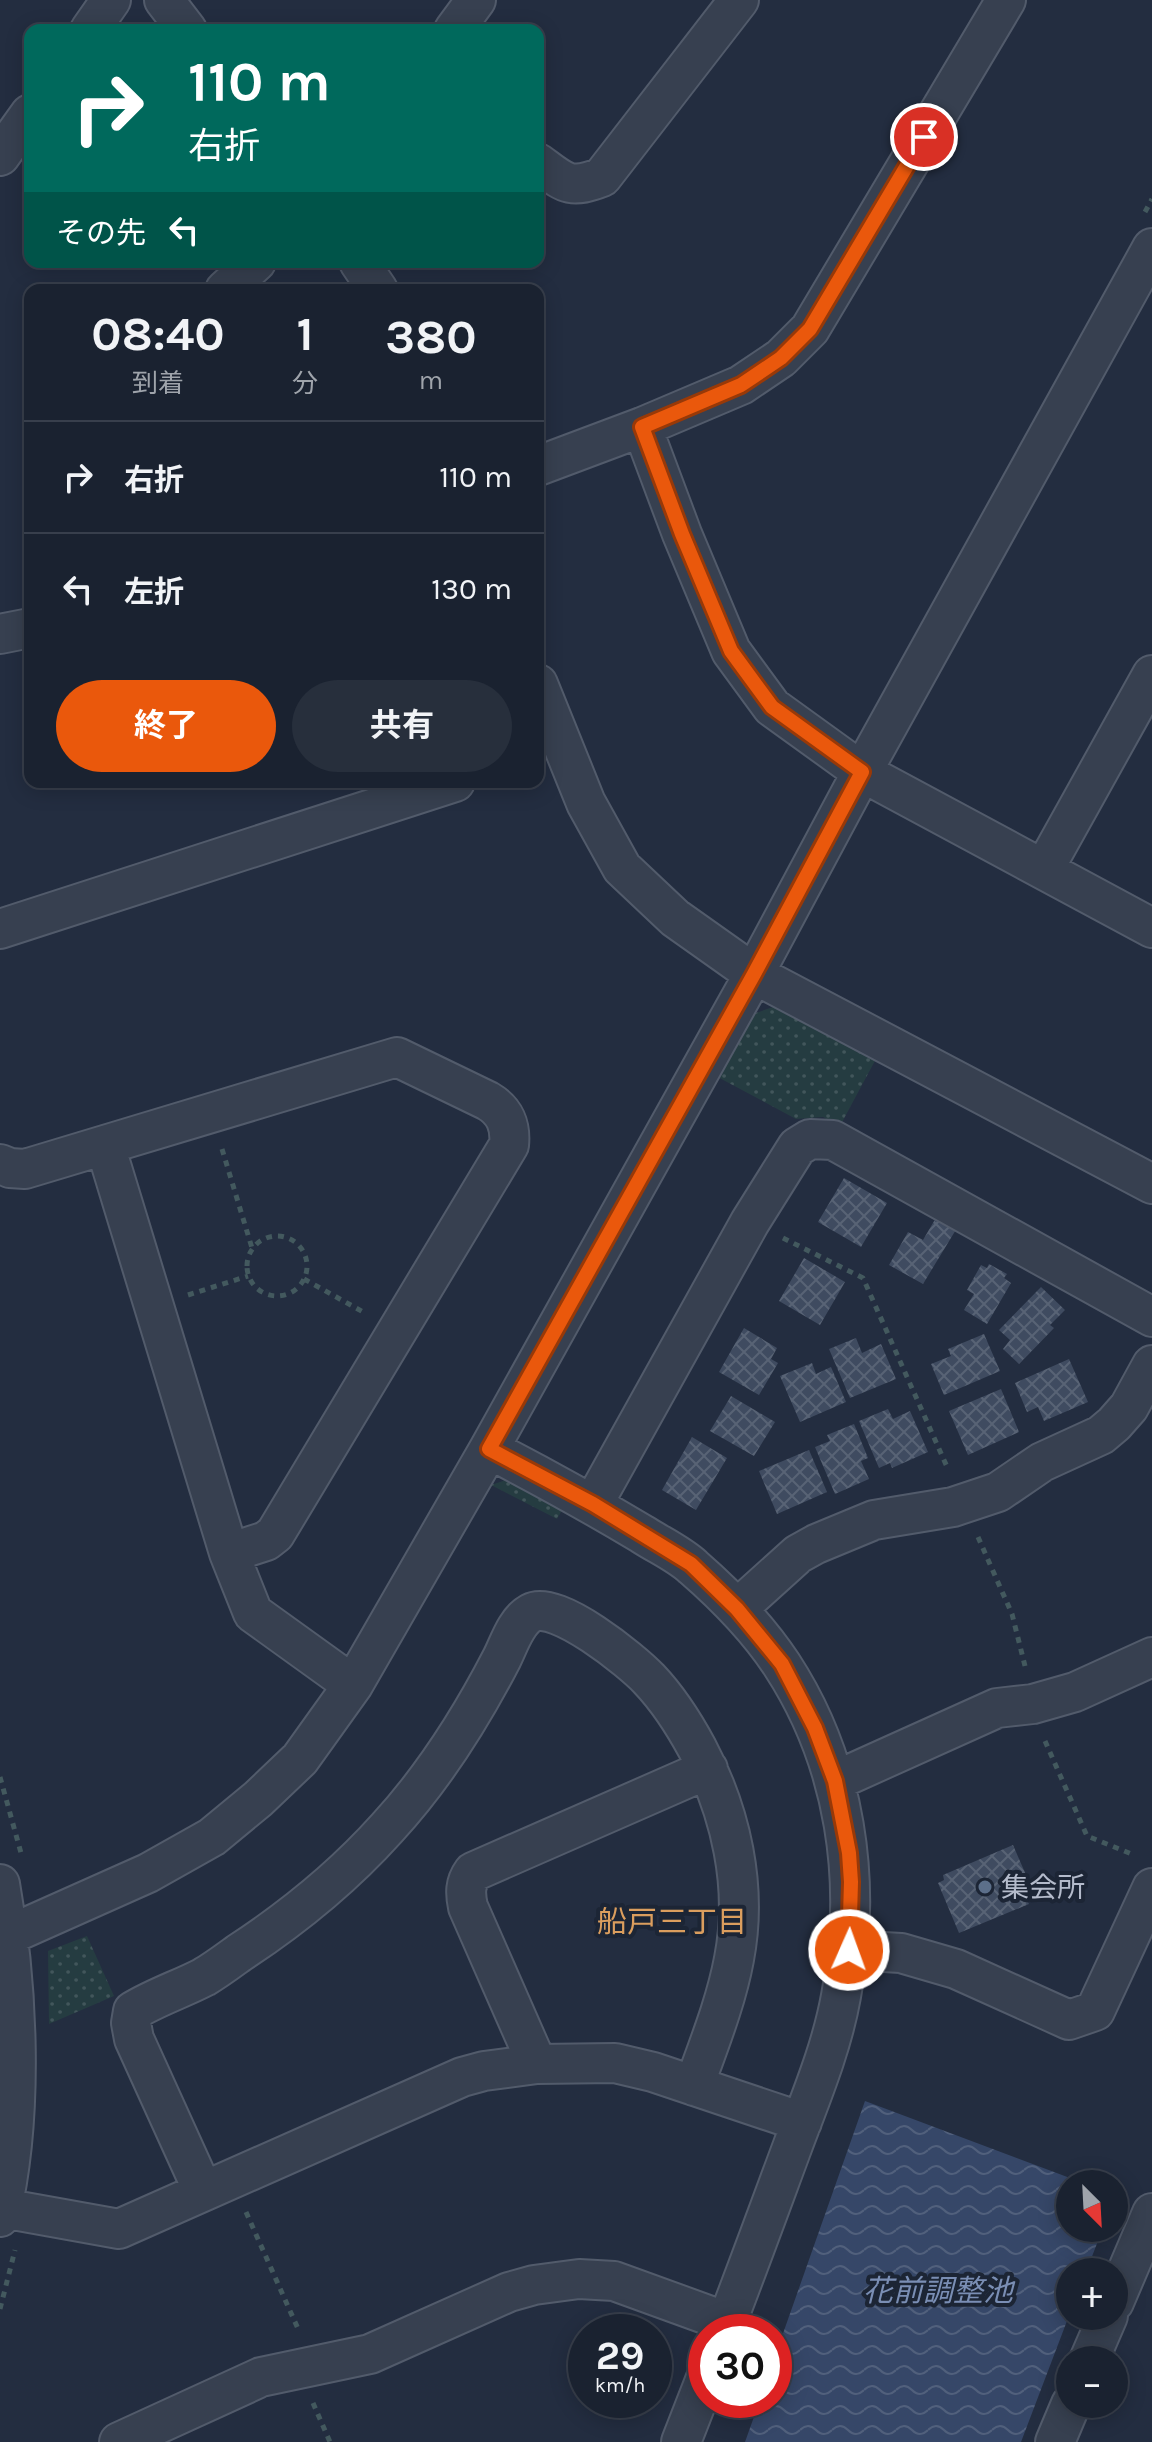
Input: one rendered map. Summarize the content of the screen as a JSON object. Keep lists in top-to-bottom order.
{
  "districts": ["船戸三丁目"],
  "water": ["花前調整池"],
  "places": ["集会所"],
  "north": "bottom right",
  "page": {
    "turn": ["110 m", "右折"],
    "then": "その先",
    "eta": [
      "08:40",
      "到着",
      "1",
      "分",
      "380",
      "m"
    ],
    "list": [
      {
        "name": "右折",
        "value": "110 m"
      },
      {
        "name": "左折",
        "value": "130 m"
      }
    ],
    "buttons": ["終了", "共有"],
    "map_buttons": ["+", "−"],
    "speed": "29 km/h",
    "limit": "30"
  }
}
